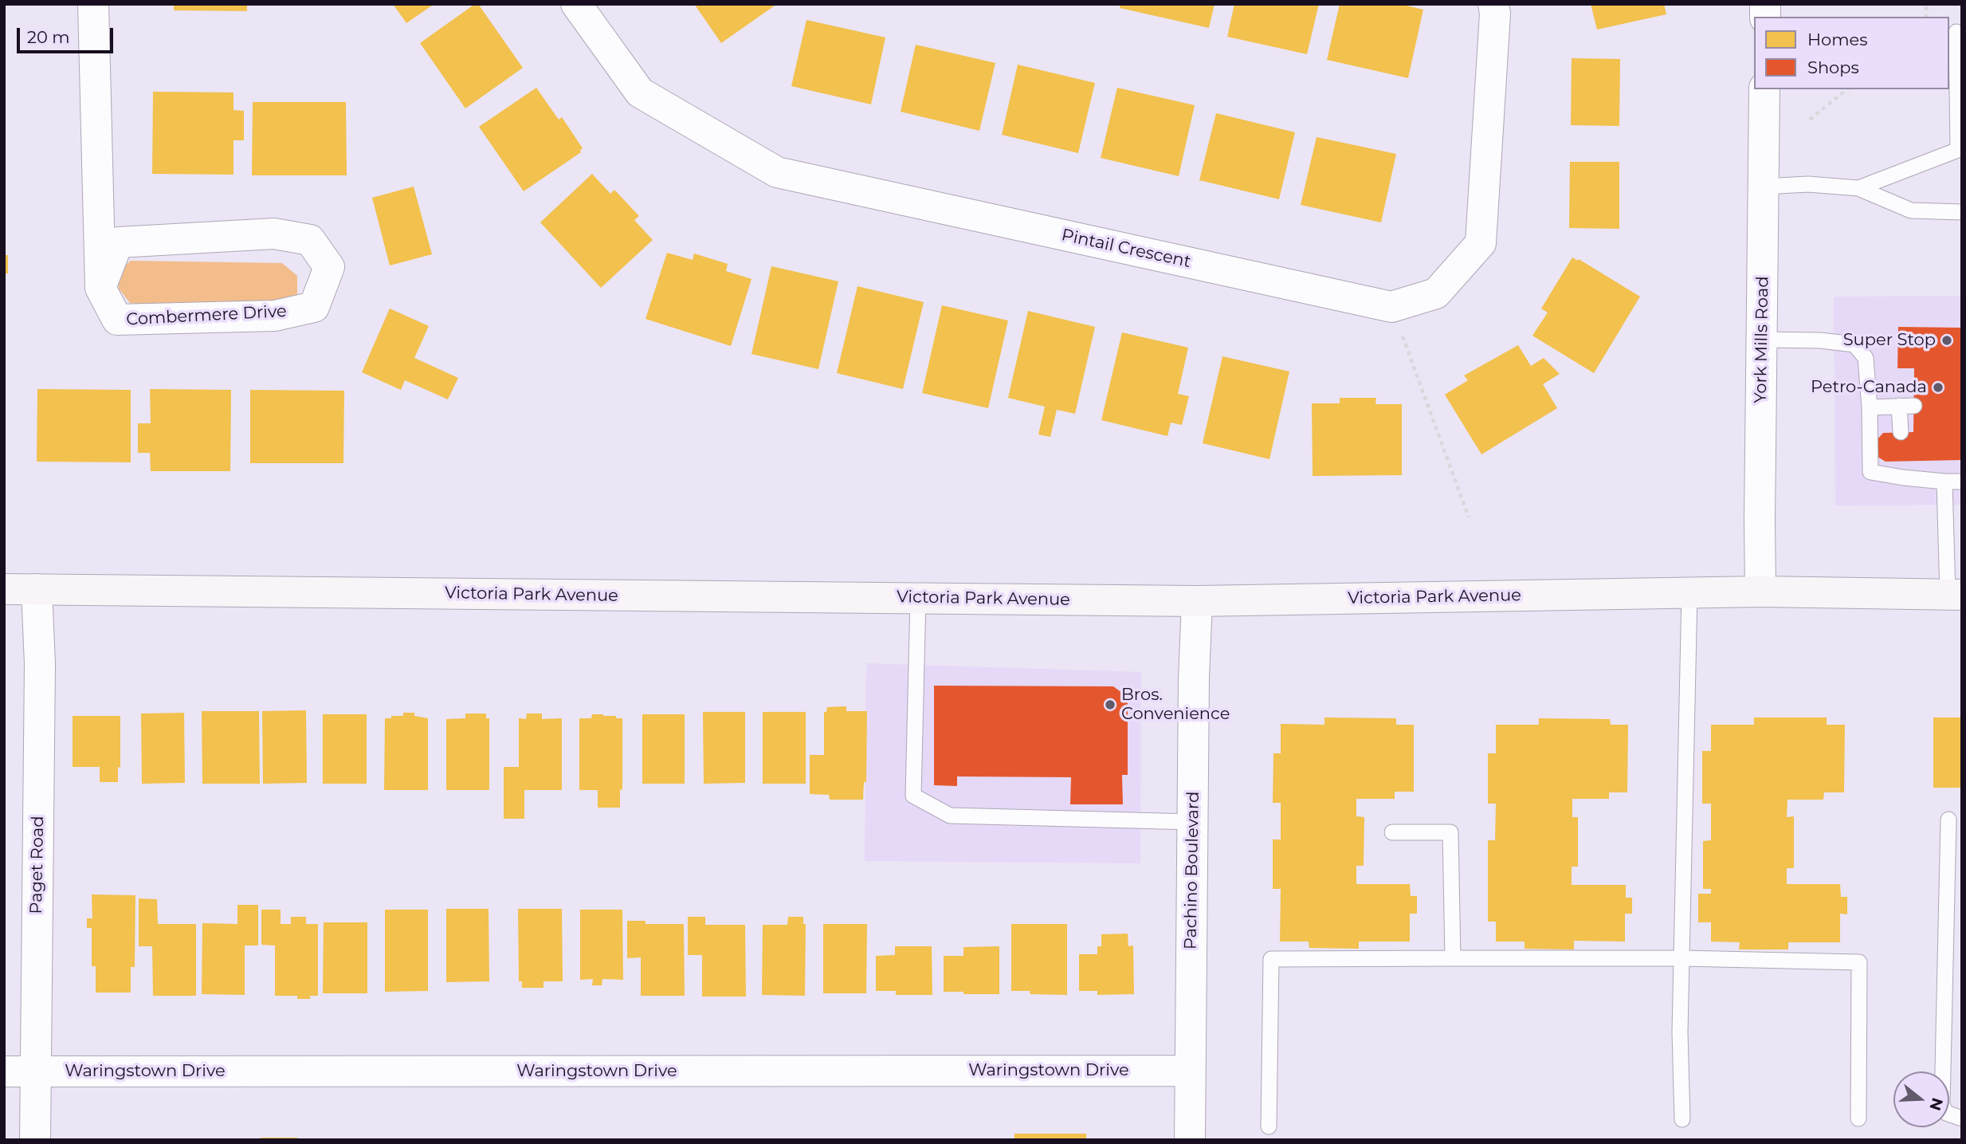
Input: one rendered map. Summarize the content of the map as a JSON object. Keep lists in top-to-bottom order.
{
  "streets": {
    "main road": ["Victoria Park Avenue"],
    "street": [
      "Pintail Crescent",
      "Combermere Drive",
      "York Mills Road",
      "Paget Road",
      "Pachino Boulevard",
      "Waringstown Drive"
    ]
  },
  "crossings": [
    ["York Mills Road", "Victoria Park Avenue"],
    ["Victoria Park Avenue", "Paget Road"],
    ["Victoria Park Avenue", "Pachino Boulevard"],
    ["Paget Road", "Waringstown Drive"],
    ["Pachino Boulevard", "Waringstown Drive"]
  ],
  "places": ["Super Stop", "Petro-Canada", "Bros. Convenience"],
  "legend": ["Homes", "Shops"],
  "scale_bar": "20 m",
  "north": "right"
}
